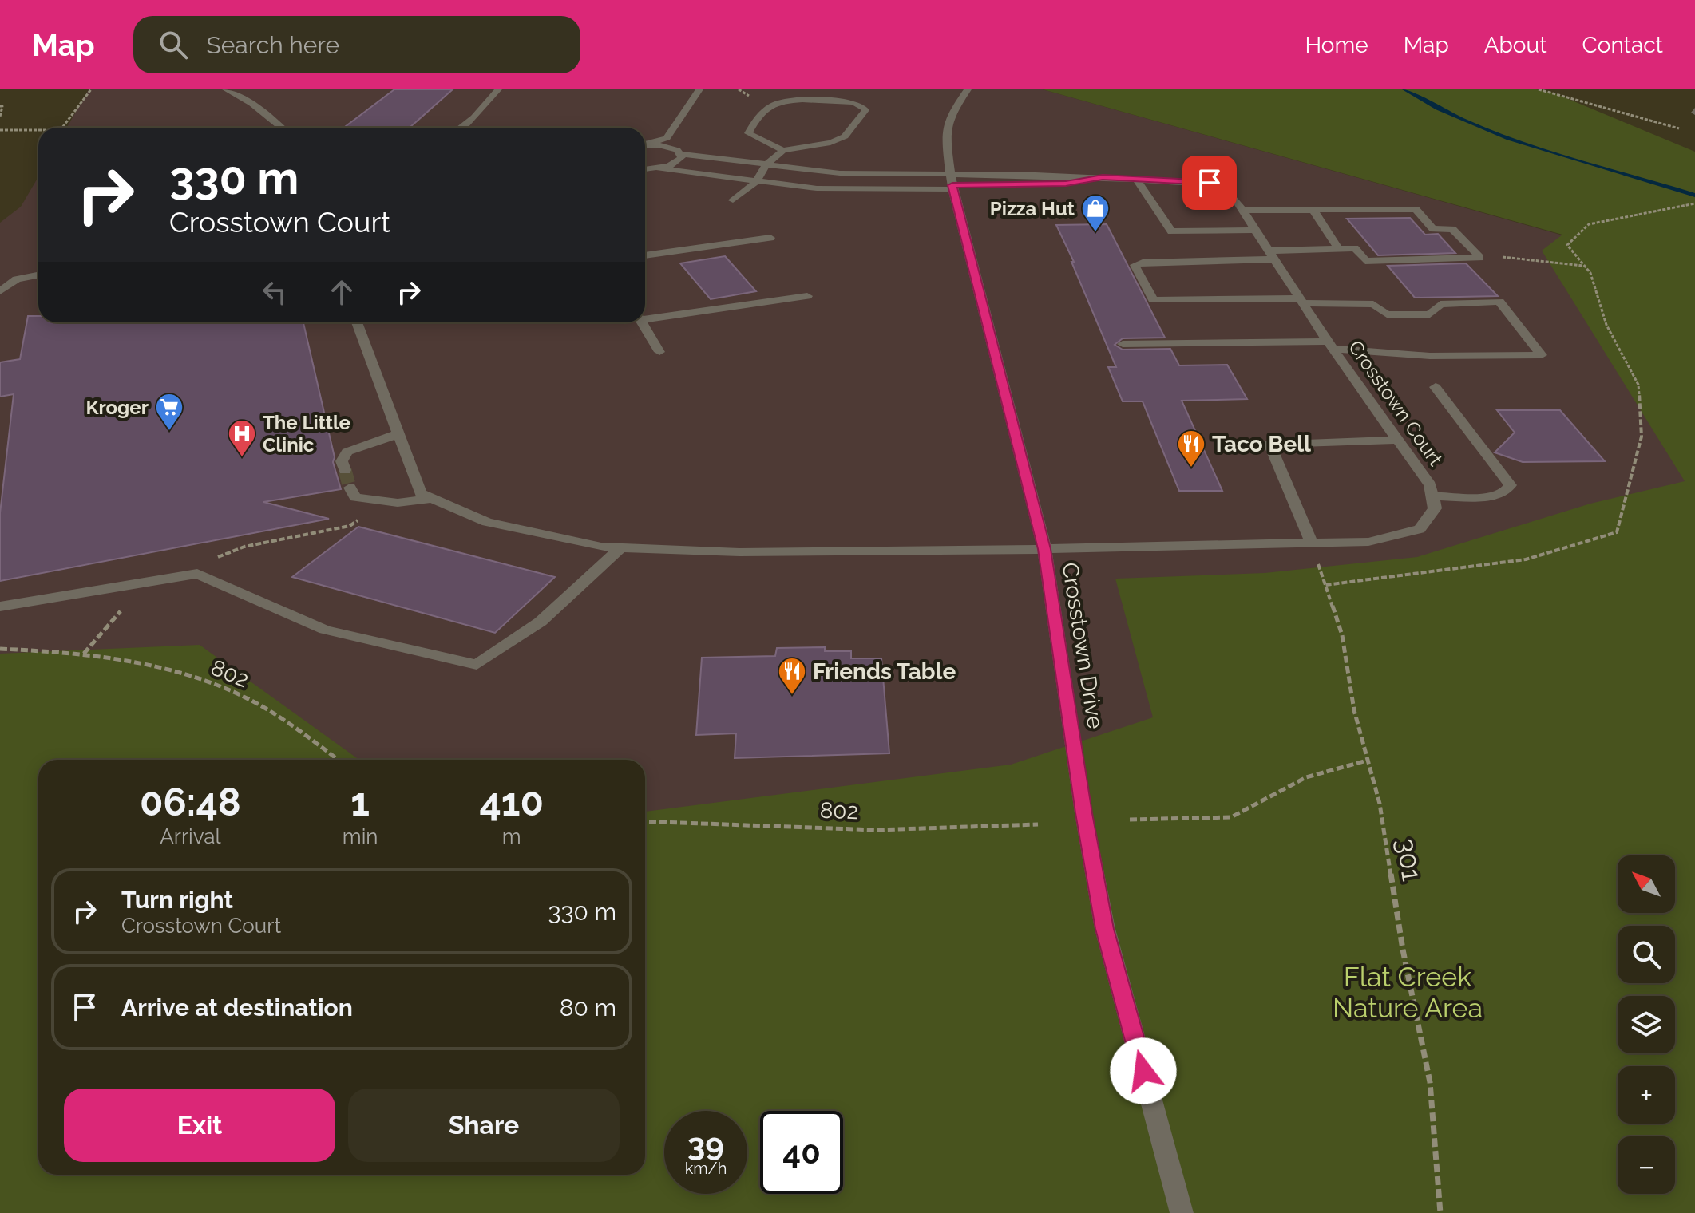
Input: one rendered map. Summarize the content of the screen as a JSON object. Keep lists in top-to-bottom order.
{
  "streets": {
    "street": ["Crosstown Court", "Crosstown Drive"],
    "path": ["802", "301"]
  },
  "crossings": [
    ["Crosstown Court", "Crosstown Drive"]
  ],
  "parks": ["Flat Creek Nature Area"],
  "places": {
    "shop": ["Pizza Hut"],
    "supermarket": ["Kroger"],
    "hospital": ["The Little Clinic"],
    "restaurant": ["Taco Bell", "Friends Table"]
  },
  "north": "top left",
  "page": {
    "header": "Map",
    "search": "Search here",
    "nav": [
      "Home",
      "Map",
      "About",
      "Contact"
    ],
    "turn": ["330 m", "Crosstown Court"],
    "eta": [
      "06:48",
      "Arrival",
      "1",
      "min",
      "410",
      "m"
    ],
    "map_buttons": ["+", "−"],
    "list": [
      {
        "name": "Turn right",
        "note": "Crosstown Court",
        "value": "330 m"
      },
      {
        "name": "Arrive at destination",
        "value": "80 m"
      }
    ],
    "buttons": ["Exit", "Share"],
    "speed": "39 km/h",
    "limit": "40"
  }
}
